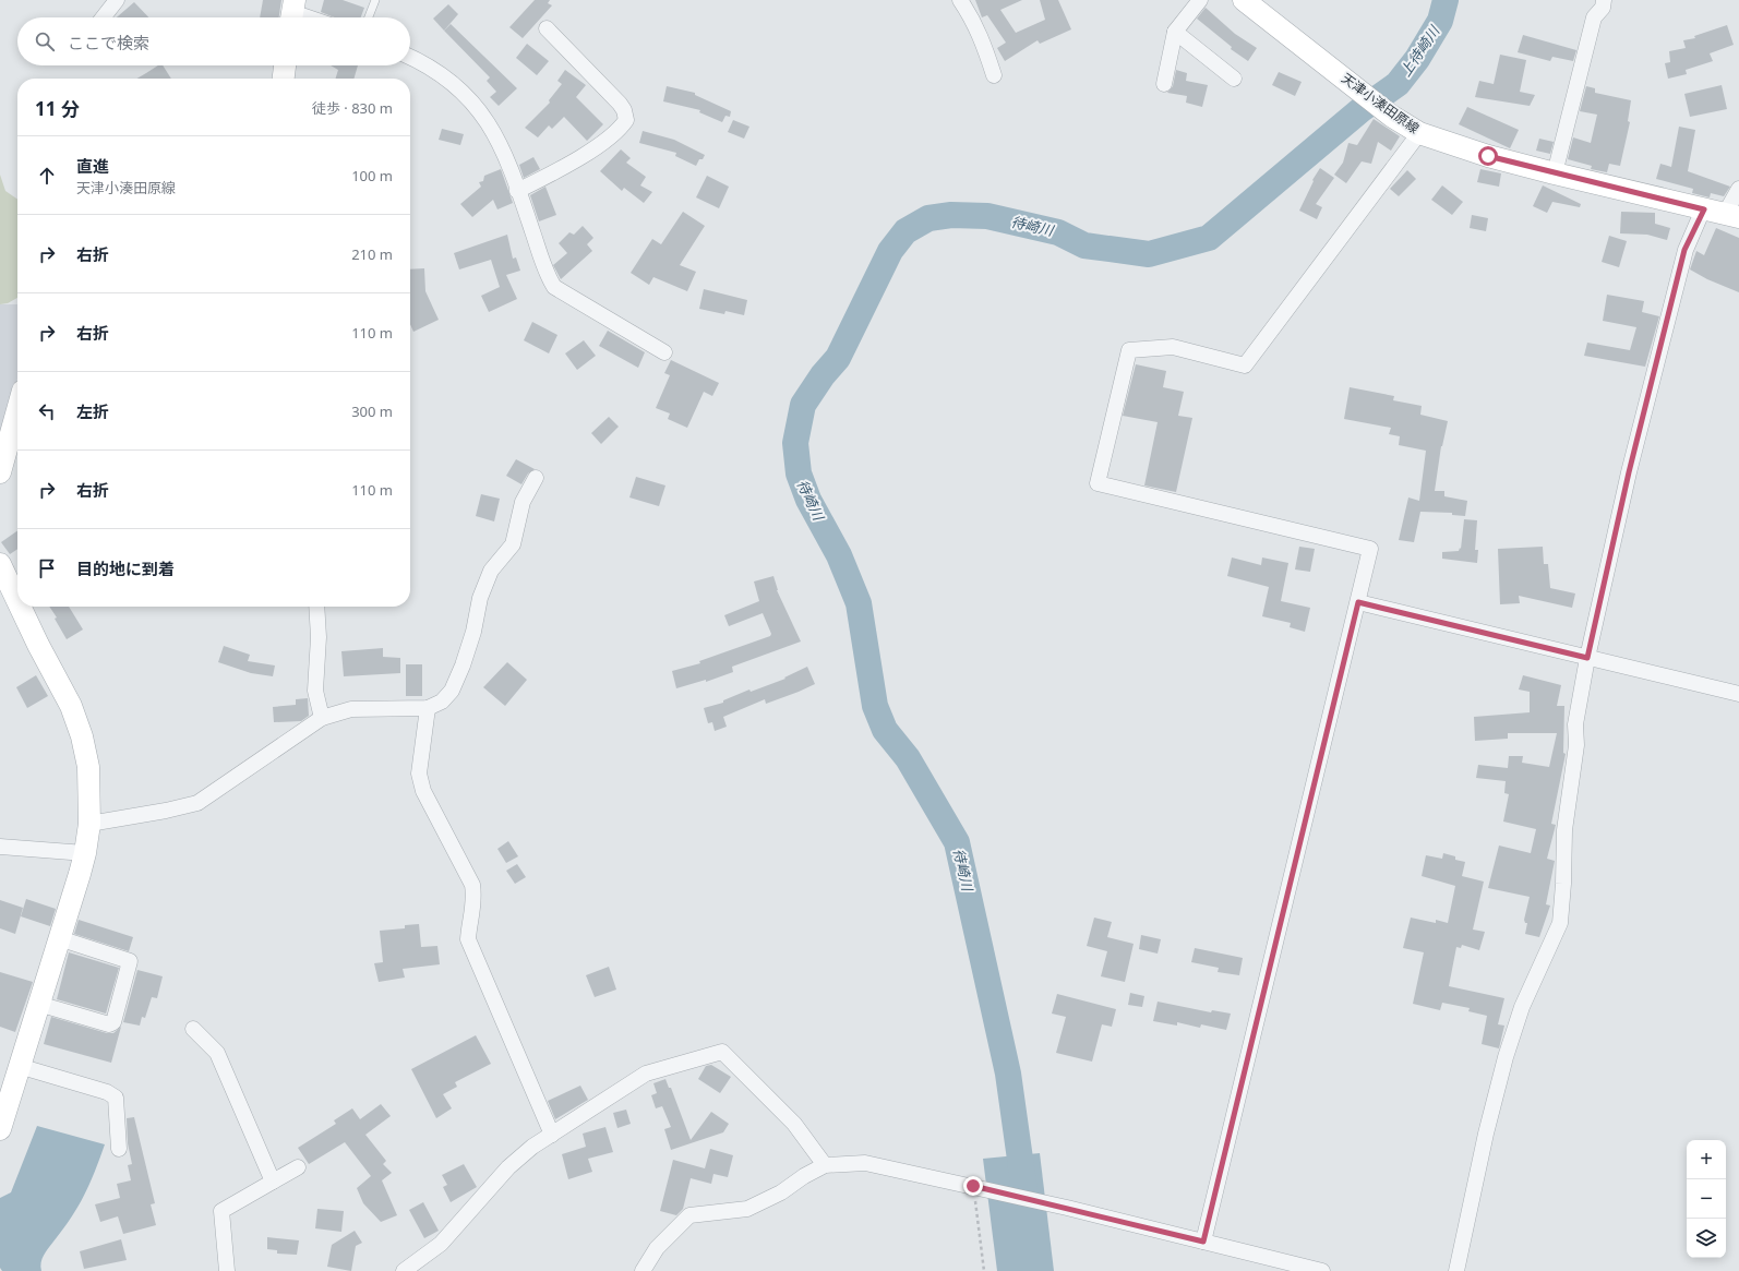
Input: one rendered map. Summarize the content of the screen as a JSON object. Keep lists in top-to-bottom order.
{
  "streets": {
    "street": ["天津小湊田原線"]
  },
  "water": ["上待崎川", "待崎川"],
  "page": {
    "search": "ここで検索",
    "heading": ["11 分", "徒歩 · 830 m"],
    "list": [
      ["直進", "天津小湊田原線", "100 m"],
      ["右折", "210 m"],
      ["右折", "110 m"],
      ["左折", "300 m"],
      ["右折", "110 m"],
      "目的地に到着"
    ],
    "map_buttons": ["+", "−"]
  }
}
